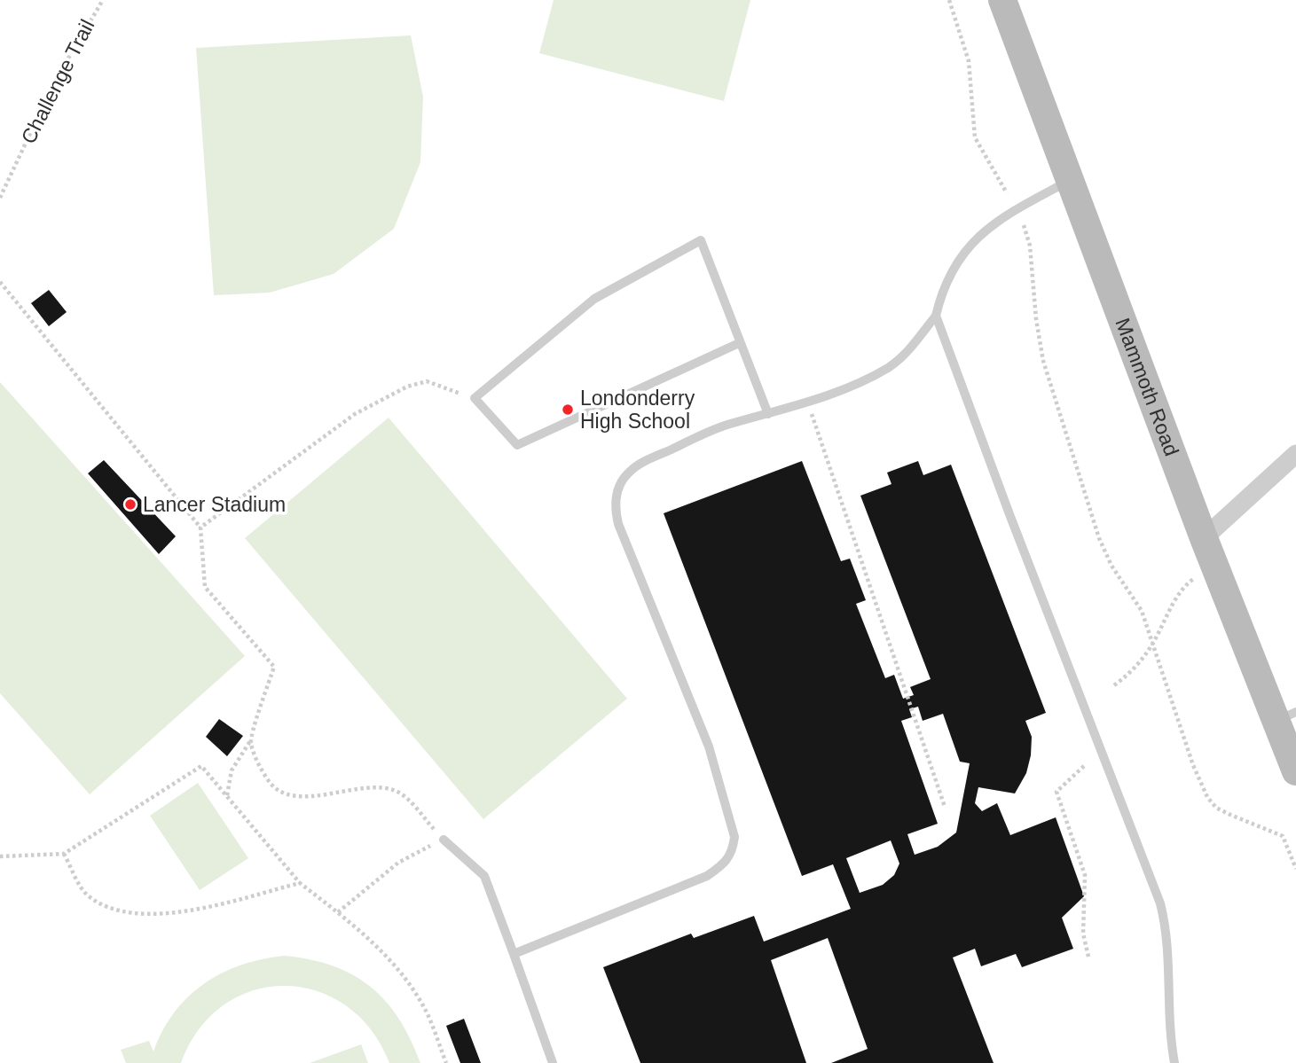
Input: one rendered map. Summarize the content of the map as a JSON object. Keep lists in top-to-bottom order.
{
  "streets": {
    "main road": ["Mammoth Road"],
    "path": ["Challenge Trail"]
  },
  "places": ["Londonderry High School", "Lancer Stadium"]
}
